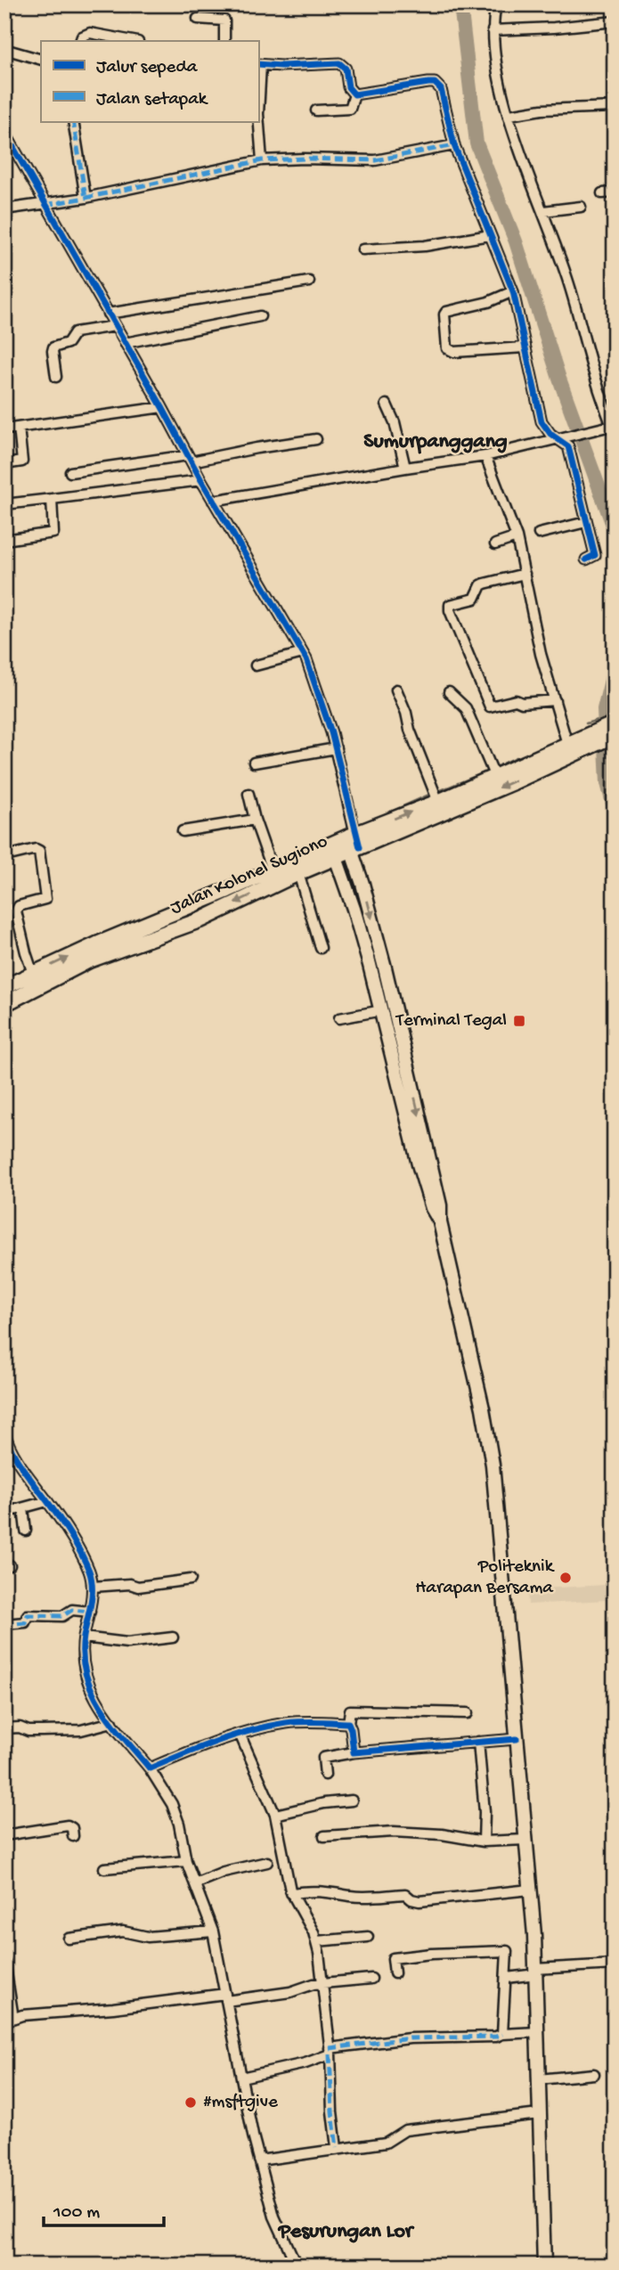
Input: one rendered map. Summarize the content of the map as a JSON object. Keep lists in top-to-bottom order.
{
  "streets": {
    "highway": ["Jalan Kolonel Sugiono"]
  },
  "districts": ["Sumurpanggang", "Pesurungan Lor"],
  "places": {
    "transit": ["Terminal Tegal"],
    "other": ["Politeknik Harapan Bersama", "#msftgive"]
  },
  "legend": ["Jalur sepeda", "Jalan setapak"],
  "scale_bar": "100 m"
}
